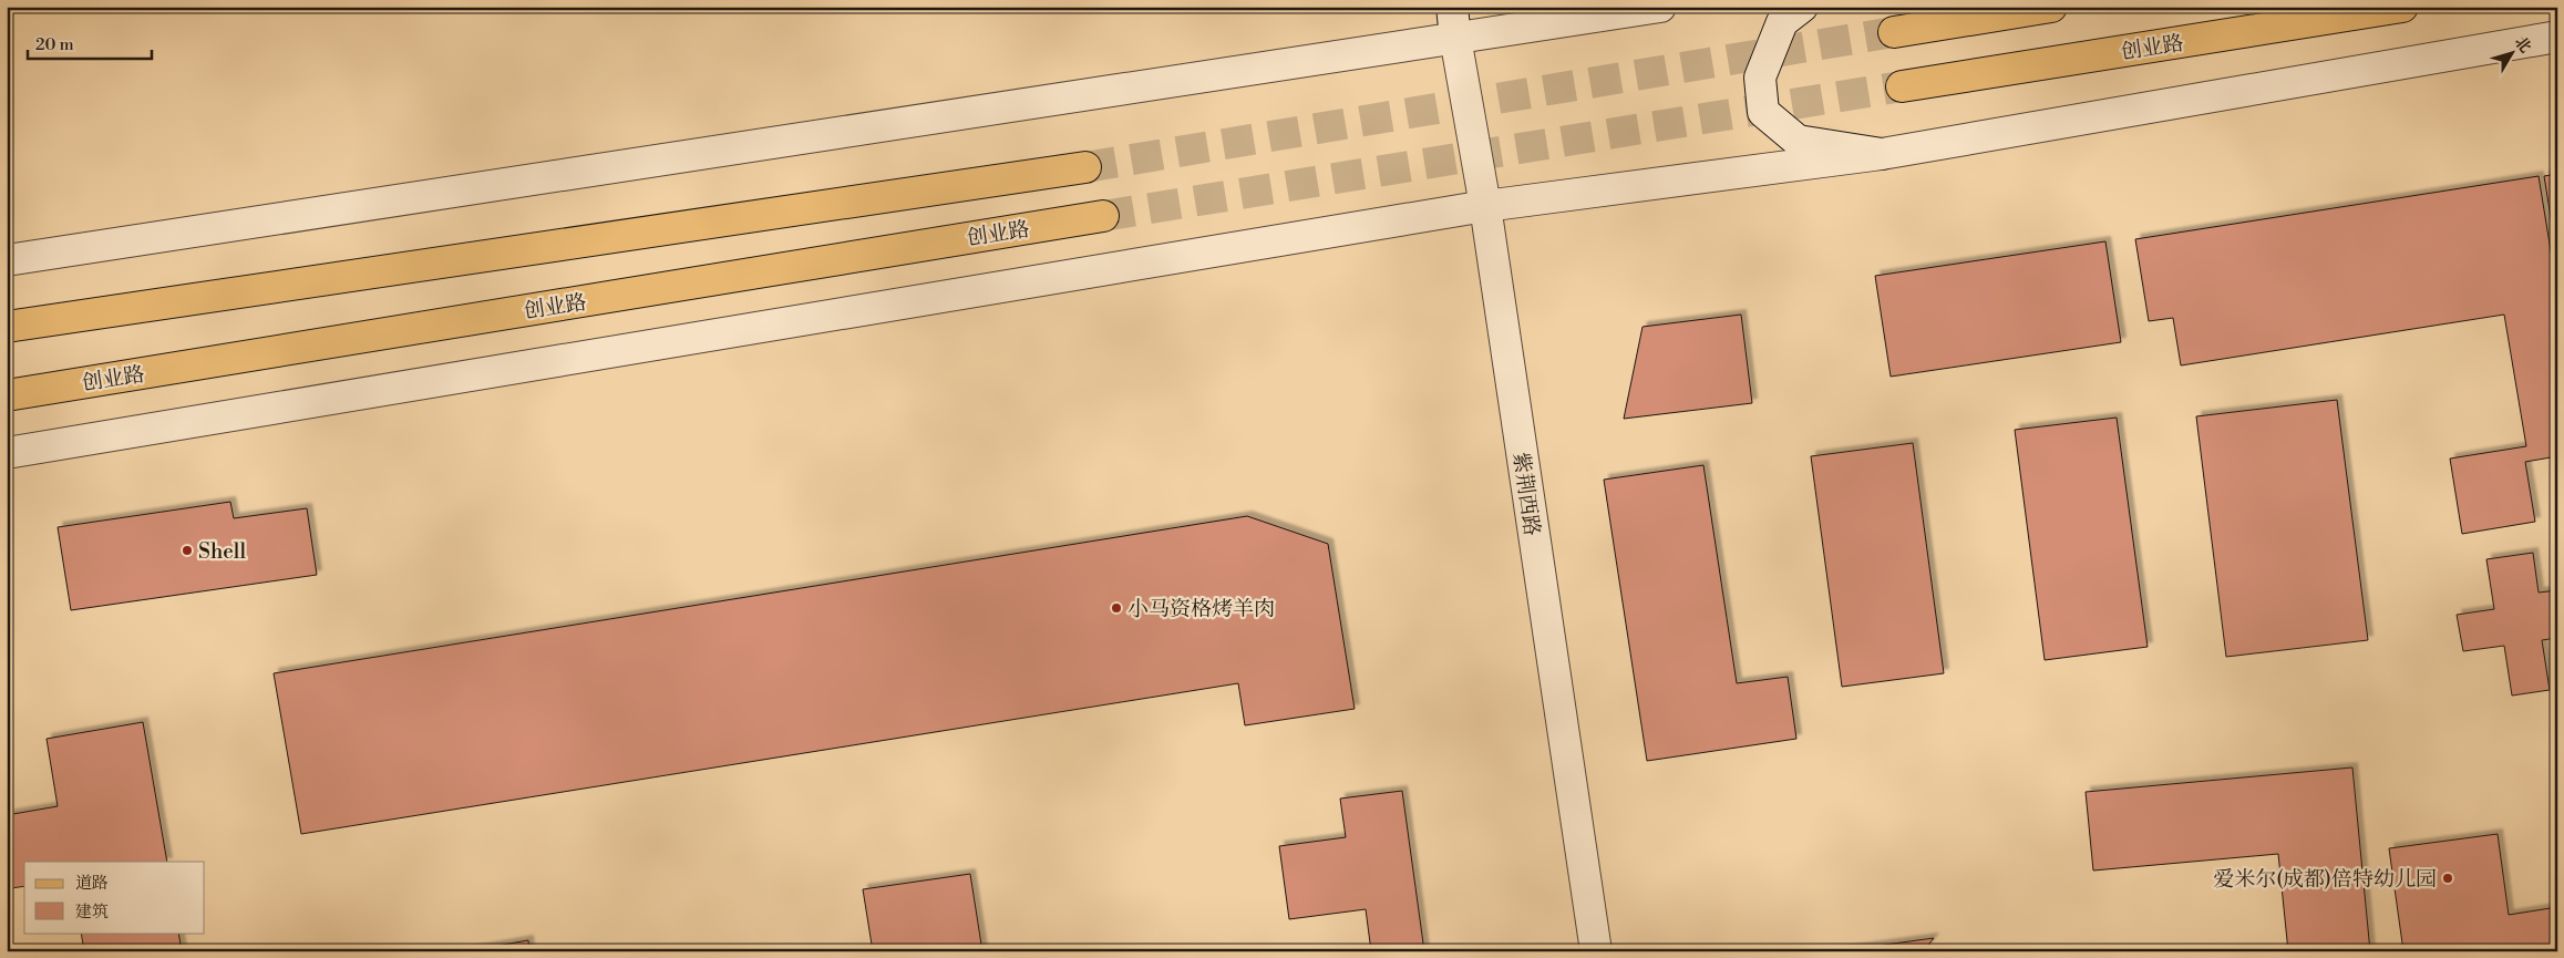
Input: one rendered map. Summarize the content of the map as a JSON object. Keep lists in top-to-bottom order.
{
  "streets": {
    "main road": ["创业路"],
    "street": ["紫荆西路"]
  },
  "places": ["Shell", "小马资格烤羊肉", "爱米尔(成都)倍特幼儿园"],
  "legend": ["道路", "建筑"],
  "scale_bar": "20 m",
  "north": "top right"
}
